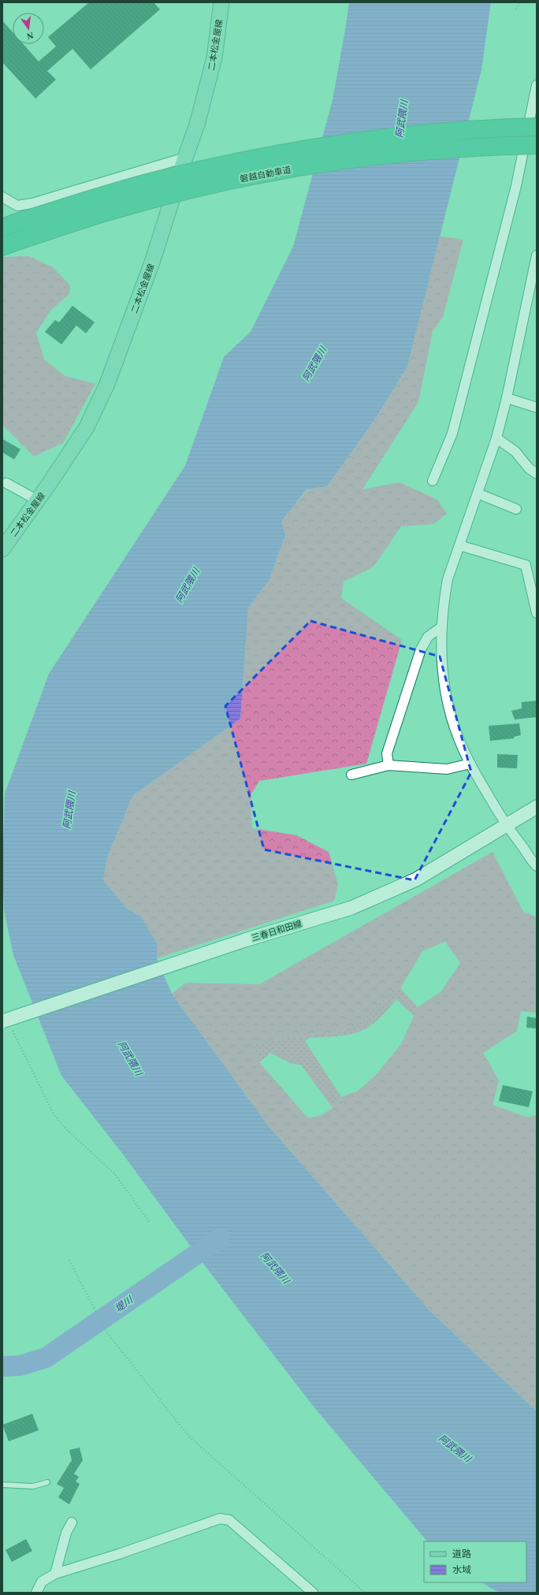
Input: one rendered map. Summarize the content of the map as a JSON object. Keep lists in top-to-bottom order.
{
  "streets": {
    "highway": ["磐越自動車道"],
    "main road": ["二本松金屋線", "三春日和田線"]
  },
  "water": ["阿武隈川", "堤川"],
  "legend": ["道路", "水域"],
  "north": "bottom"
}
